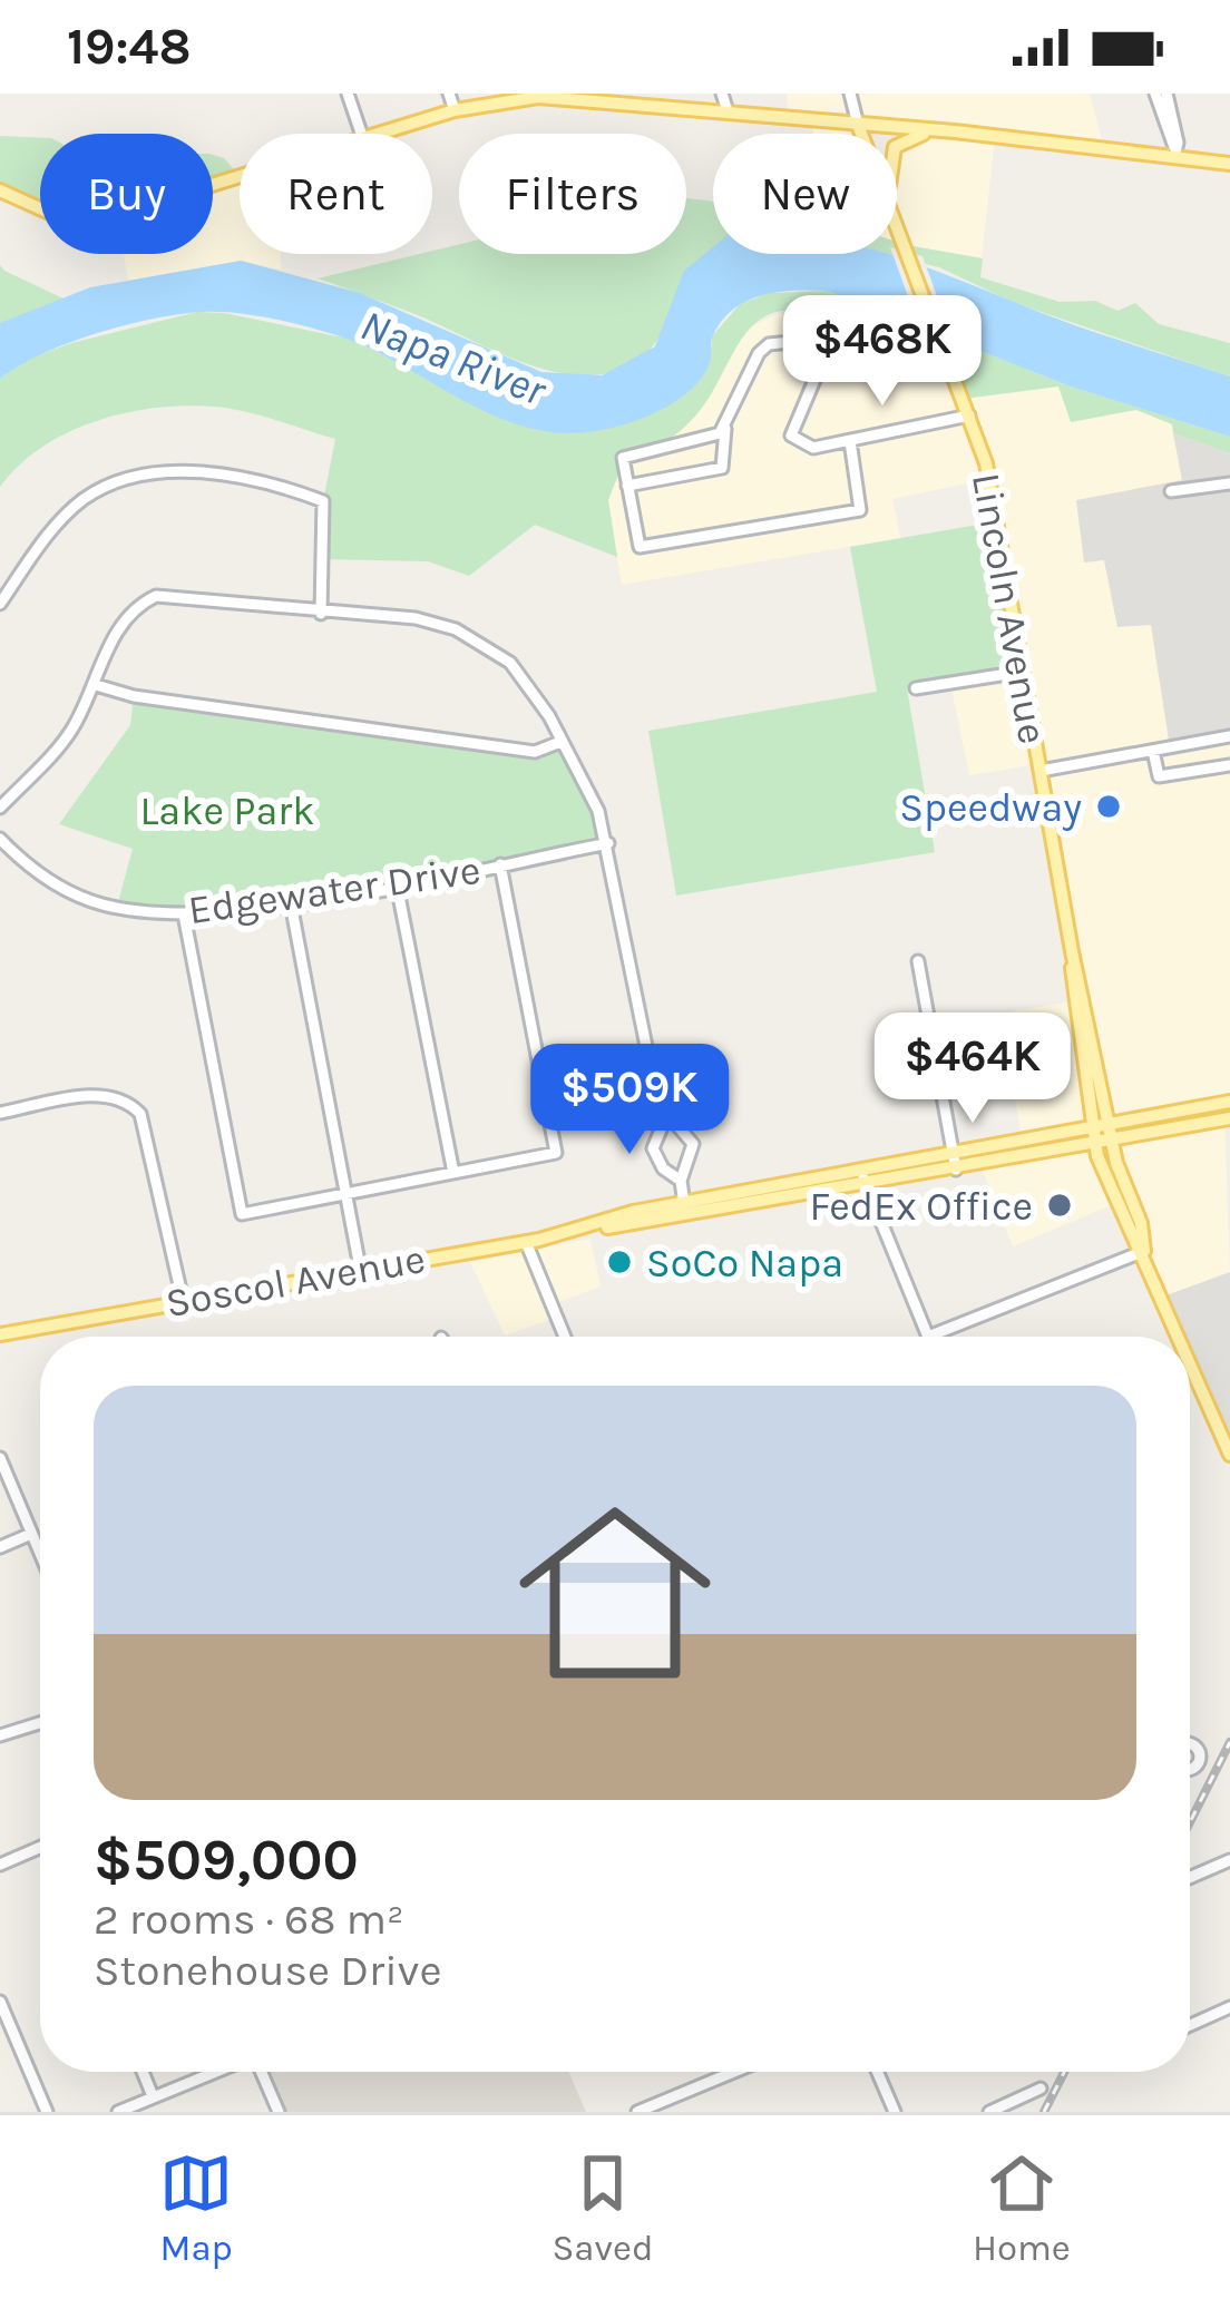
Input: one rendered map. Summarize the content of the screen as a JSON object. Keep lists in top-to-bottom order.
{
  "streets": {
    "main road": ["Lincoln Avenue", "Soscol Avenue"],
    "street": ["Edgewater Drive"]
  },
  "crossings": [
    ["Lincoln Avenue", "Soscol Avenue"]
  ],
  "water": ["Napa River"],
  "parks": ["Lake Park"],
  "places": ["Speedway", "FedEx Office", "SoCo Napa"],
  "page": {
    "status": "19:48",
    "chip": [
      "Buy",
      "Rent",
      "Filters",
      "New"
    ],
    "price": ["$468K", "$464K", "$509K"],
    "list": [
      {
        "name": "$509,000",
        "note": "2 rooms · 68 m² · Stonehouse Drive"
      }
    ],
    "tabs": ["Map", "Saved", "Home"]
  }
}
